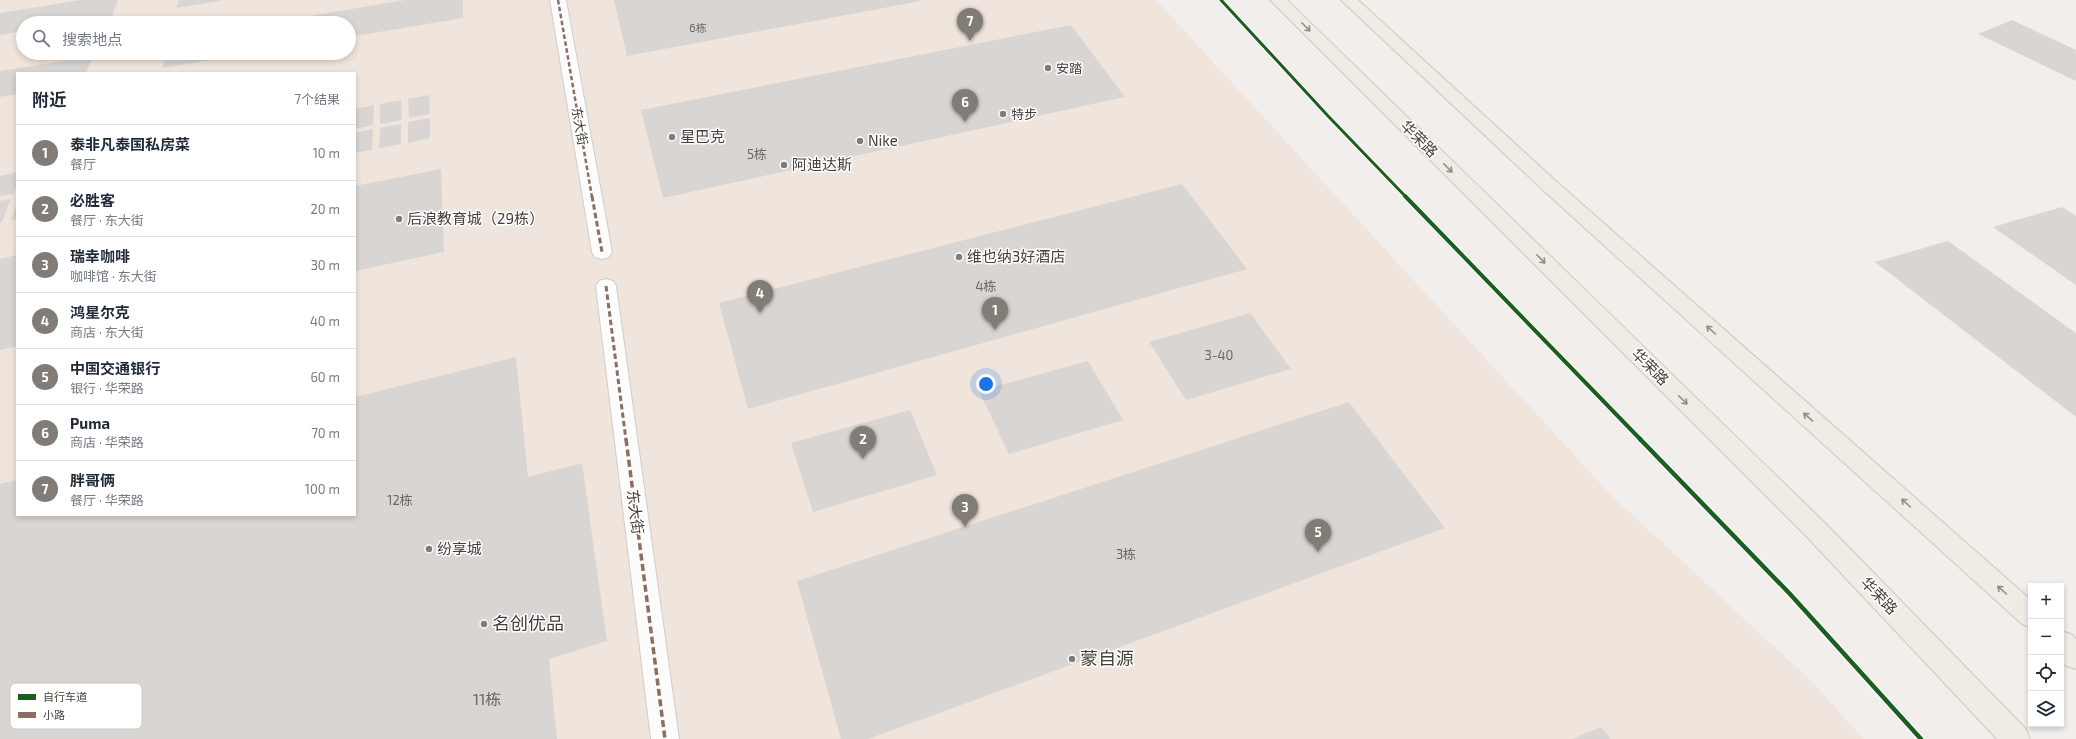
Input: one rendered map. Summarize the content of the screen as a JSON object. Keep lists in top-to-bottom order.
{
  "streets": {
    "main road": ["华荣路"],
    "street": ["东大街"]
  },
  "places": [
    "安踏",
    "特步",
    "星巴克",
    "Nike",
    "阿迪达斯",
    "后浪教育城（29栋）",
    "维也纳3好酒店",
    "纷享城",
    "名创优品",
    "蒙自源"
  ],
  "house_numbers": [
    "6栋",
    "5栋",
    "4栋",
    "3-40",
    "12栋",
    "3栋",
    "11栋"
  ],
  "legend": ["自行车道", "小路"],
  "page": {
    "pins": [
      "7",
      "6",
      "4",
      "1",
      "2",
      "3",
      "5"
    ],
    "search": "搜索地点",
    "heading": ["附近", "7个结果"],
    "list": [
      {
        "mark": "1",
        "name": "泰非凡泰国私房菜",
        "note": "餐厅",
        "value": "10 m"
      },
      {
        "mark": "2",
        "name": "必胜客",
        "note": "餐厅 · 东大街",
        "value": "20 m"
      },
      {
        "mark": "3",
        "name": "瑞幸咖啡",
        "note": "咖啡馆 · 东大街",
        "value": "30 m"
      },
      {
        "mark": "4",
        "name": "鸿星尔克",
        "note": "商店 · 东大街",
        "value": "40 m"
      },
      {
        "mark": "5",
        "name": "中国交通银行",
        "note": "银行 · 华荣路",
        "value": "60 m"
      },
      {
        "mark": "6",
        "name": "Puma",
        "note": "商店 · 华荣路",
        "value": "70 m"
      },
      {
        "mark": "7",
        "name": "胖哥俩",
        "note": "餐厅 · 华荣路",
        "value": "100 m"
      }
    ],
    "map_buttons": ["+", "−"]
  }
}
